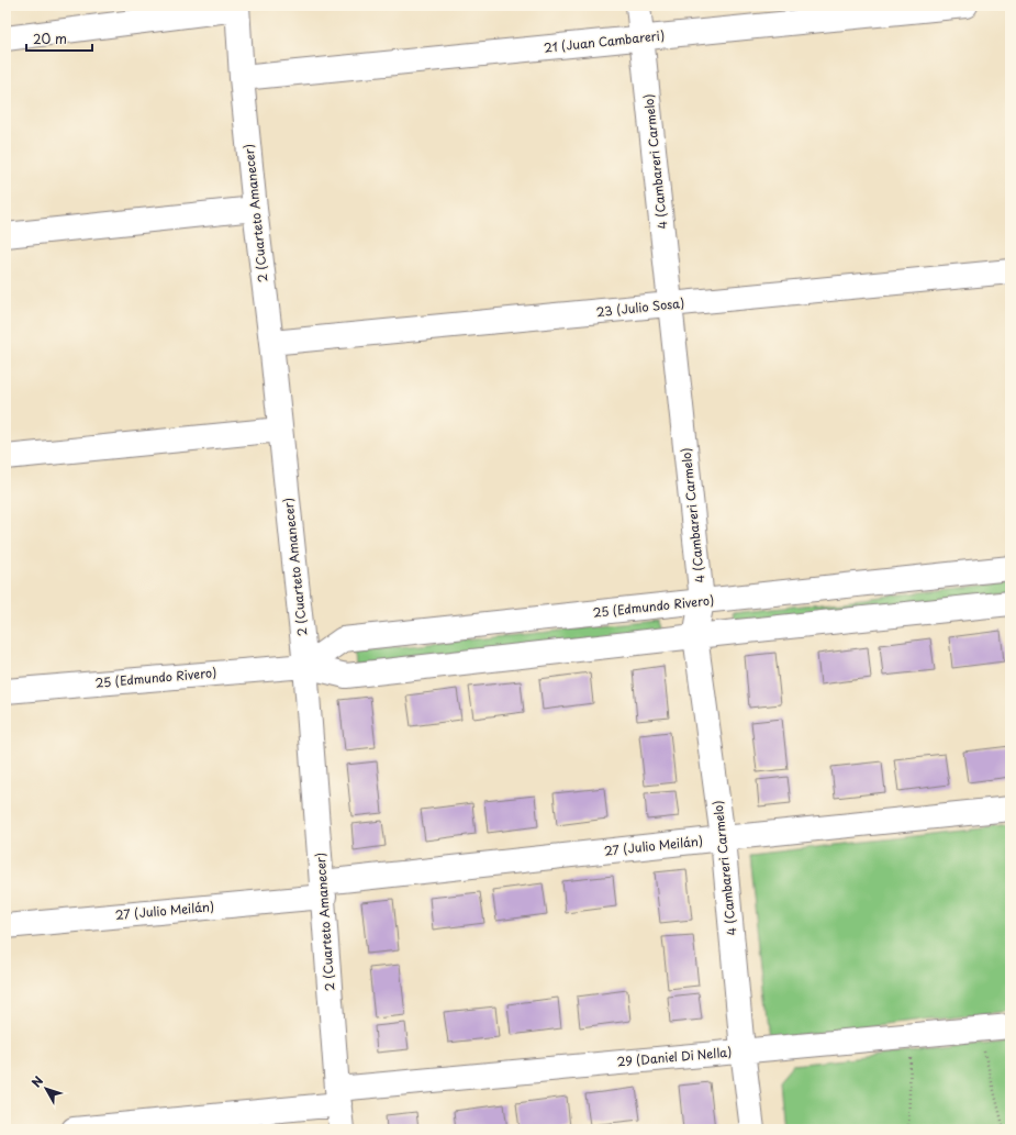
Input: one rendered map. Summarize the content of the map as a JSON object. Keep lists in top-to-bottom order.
{
  "streets": {
    "street": [
      "21 (Juan Cambareri)",
      "4 (Cambareri Carmelo)",
      "2 (Cuarteto Amanecer)",
      "23 (Julio Sosa)",
      "25 (Edmundo Rivero)",
      "27 (Julio Meilán)",
      "29 (Daniel Di Nella)"
    ]
  },
  "crossings": [
    ["21 (Juan Cambareri)", "4 (Cambareri Carmelo)"],
    ["21 (Juan Cambareri)", "2 (Cuarteto Amanecer)"],
    ["4 (Cambareri Carmelo)", "23 (Julio Sosa)"],
    ["4 (Cambareri Carmelo)", "25 (Edmundo Rivero)"],
    ["4 (Cambareri Carmelo)", "27 (Julio Meilán)"],
    ["4 (Cambareri Carmelo)", "29 (Daniel Di Nella)"],
    ["2 (Cuarteto Amanecer)", "23 (Julio Sosa)"],
    ["2 (Cuarteto Amanecer)", "25 (Edmundo Rivero)"],
    ["2 (Cuarteto Amanecer)", "27 (Julio Meilán)"],
    ["2 (Cuarteto Amanecer)", "29 (Daniel Di Nella)"]
  ],
  "scale_bar": "20 m",
  "north": "top left"
}
